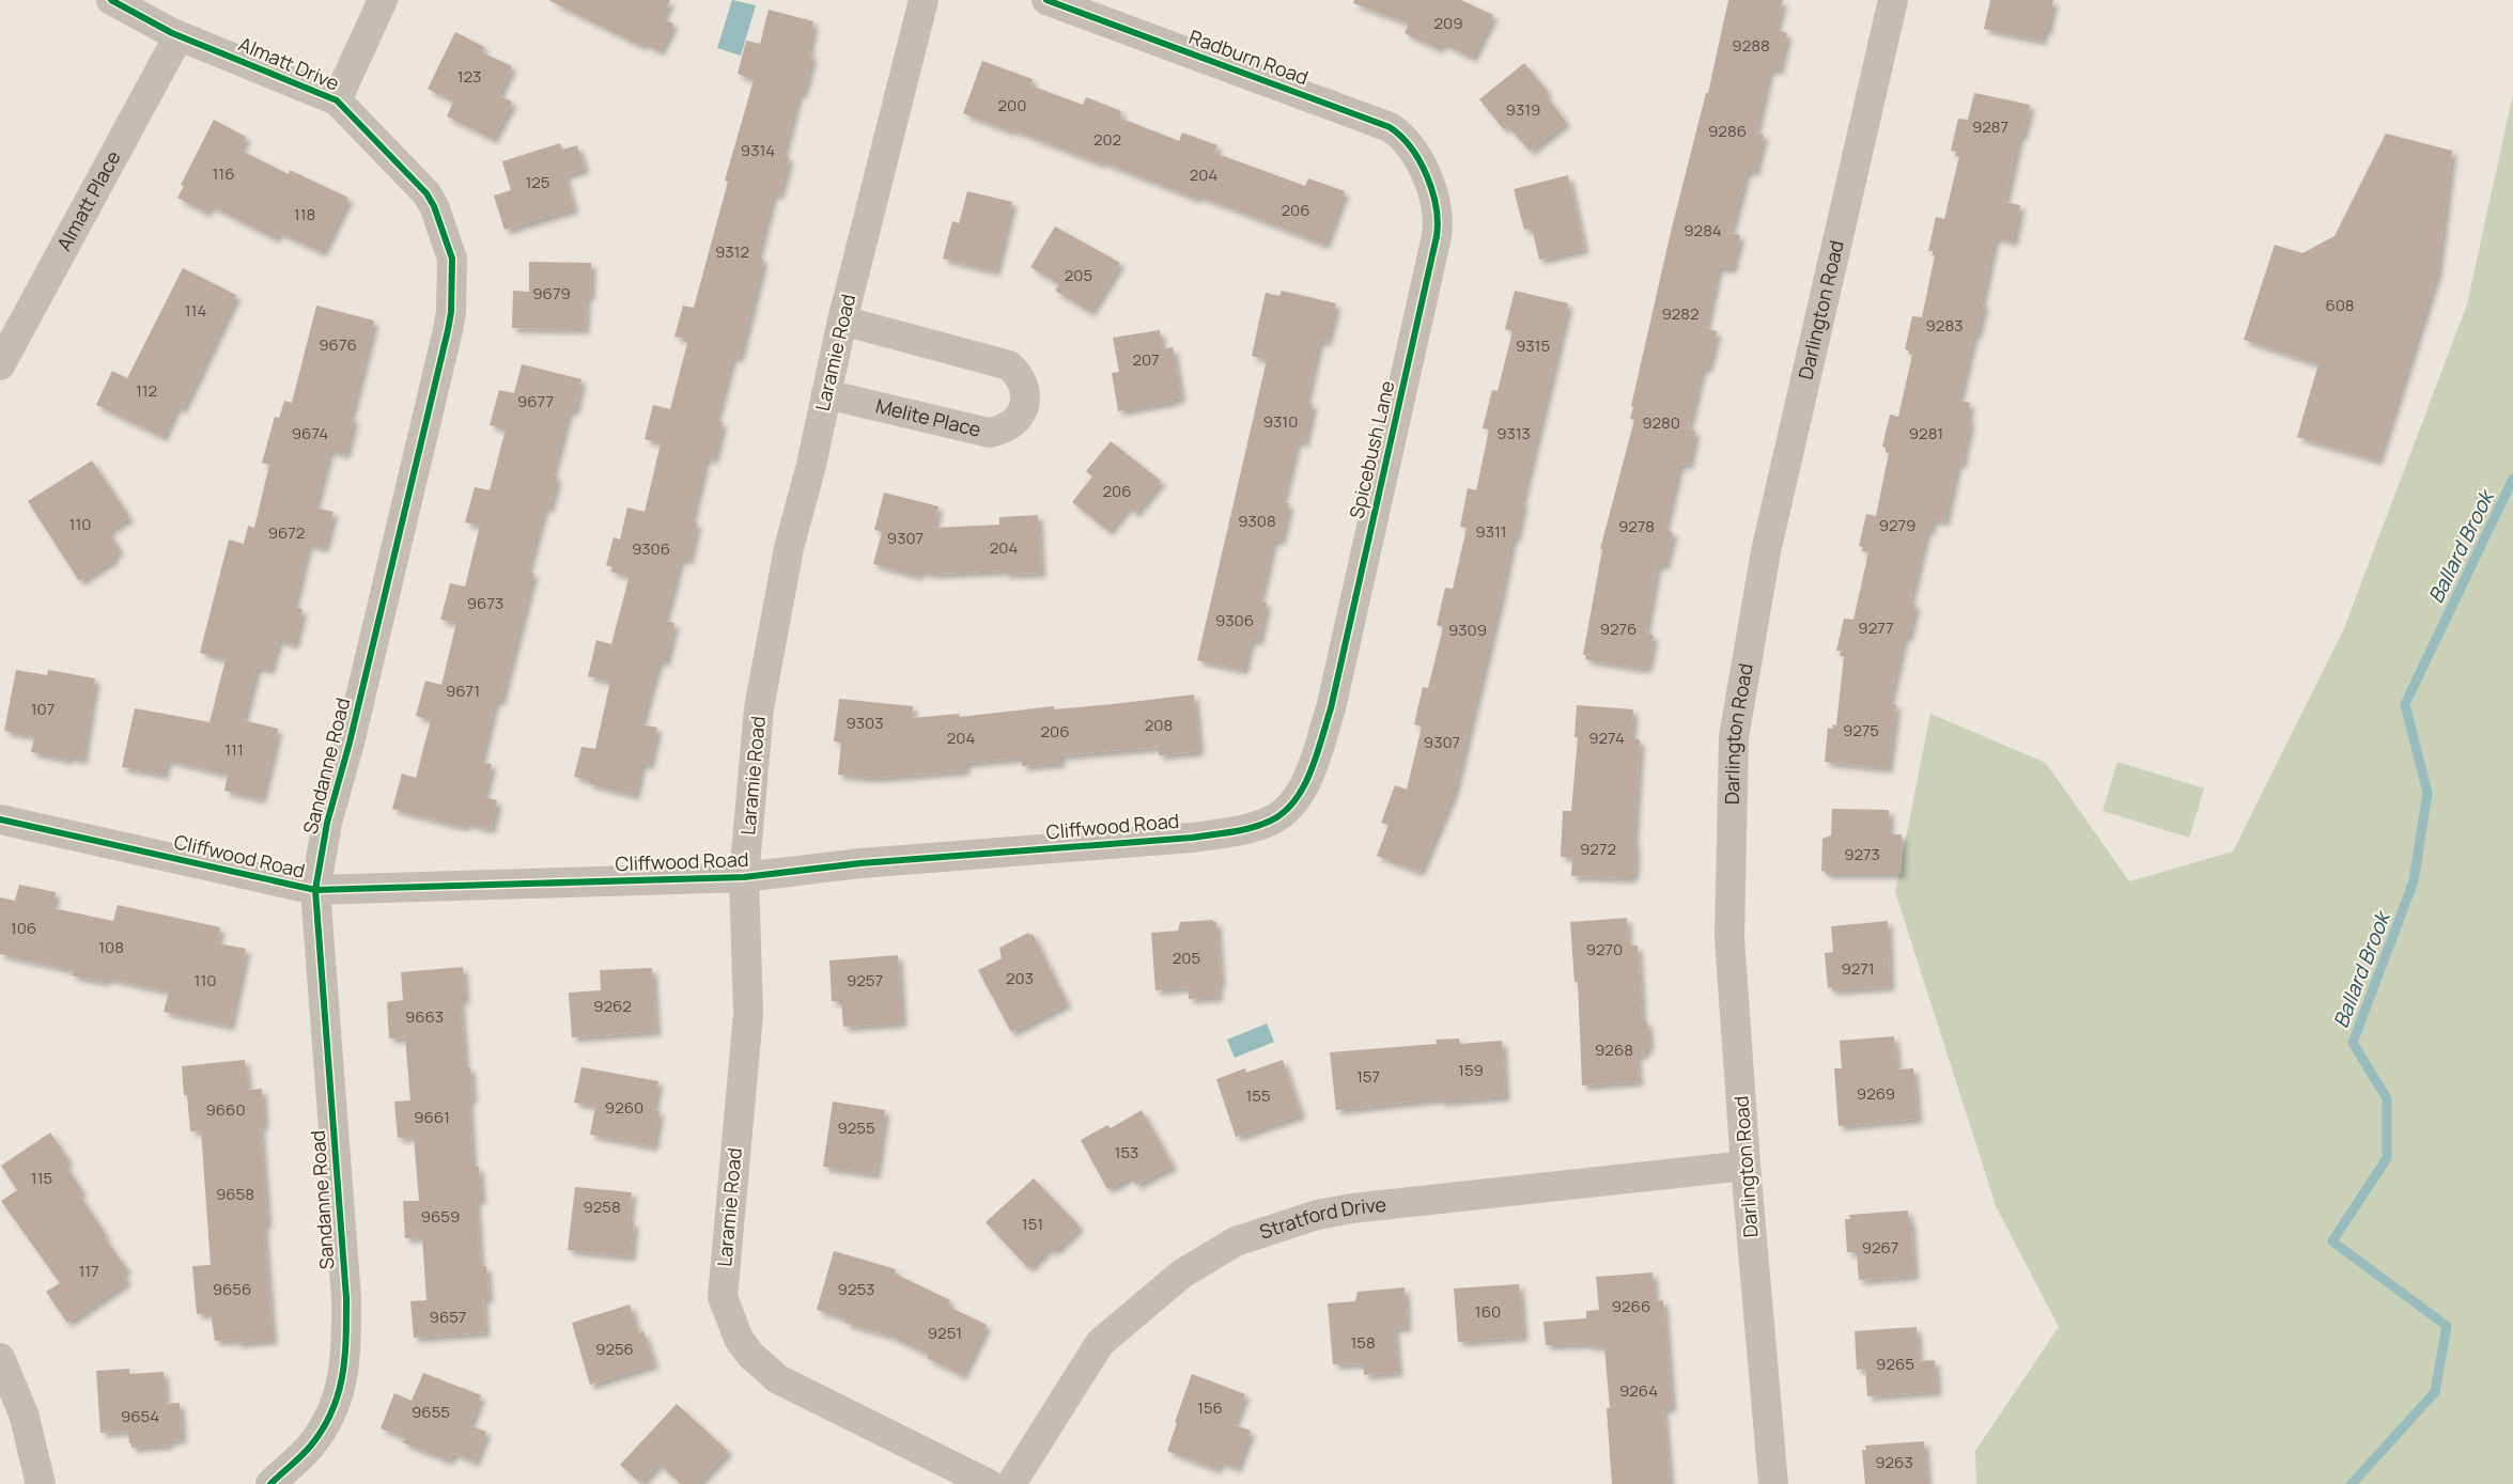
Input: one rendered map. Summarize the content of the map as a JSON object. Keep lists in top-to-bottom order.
{
  "streets": {
    "street": [
      "Radburn Road",
      "Almatt Drive",
      "Almatt Place",
      "Darlington Road",
      "Laramie Road",
      "Melite Place",
      "Spicebush Lane",
      "Sandanne Road",
      "Cliffwood Road",
      "Stratford Drive"
    ]
  },
  "crossings": [
    ["Radburn Road", "Spicebush Lane"],
    ["Almatt Drive", "Almatt Place"],
    ["Almatt Drive", "Sandanne Road"],
    ["Darlington Road", "Stratford Drive"],
    ["Laramie Road", "Melite Place"],
    ["Laramie Road", "Cliffwood Road"],
    ["Spicebush Lane", "Cliffwood Road"],
    ["Sandanne Road", "Cliffwood Road"]
  ],
  "water": ["Ballard Brook"],
  "house_numbers": [
    "209",
    "9288",
    "123",
    "200",
    "9319",
    "9287",
    "9286",
    "202",
    "9314",
    "116",
    "204",
    "125",
    "206",
    "118",
    "9284",
    "9312",
    "205",
    "9679",
    "608",
    "114",
    "9282",
    "9283",
    "9676",
    "9315",
    "207",
    "112",
    "9677",
    "9310",
    "9280",
    "9674",
    "9313",
    "9281",
    "206",
    "9308",
    "110",
    "9279",
    "9278",
    "9311",
    "9672",
    "9307",
    "204",
    "9306",
    "9673",
    "9306",
    "9277",
    "9276",
    "9309",
    "9671",
    "107",
    "9303",
    "208",
    "9275",
    "206",
    "204",
    "9274",
    "9307",
    "111",
    "9272",
    "9273",
    "106",
    "108",
    "9270",
    "205",
    "9271",
    "203",
    "110",
    "9257",
    "9262",
    "9663",
    "9268",
    "159",
    "157",
    "9269",
    "155",
    "9260",
    "9660",
    "9661",
    "9255",
    "153",
    "115",
    "9658",
    "9258",
    "9659",
    "151",
    "9267",
    "117",
    "9656",
    "9253",
    "9266",
    "160",
    "9657",
    "9251",
    "158",
    "9256",
    "9265",
    "9264",
    "156",
    "9655",
    "9654",
    "9263"
  ]
}
